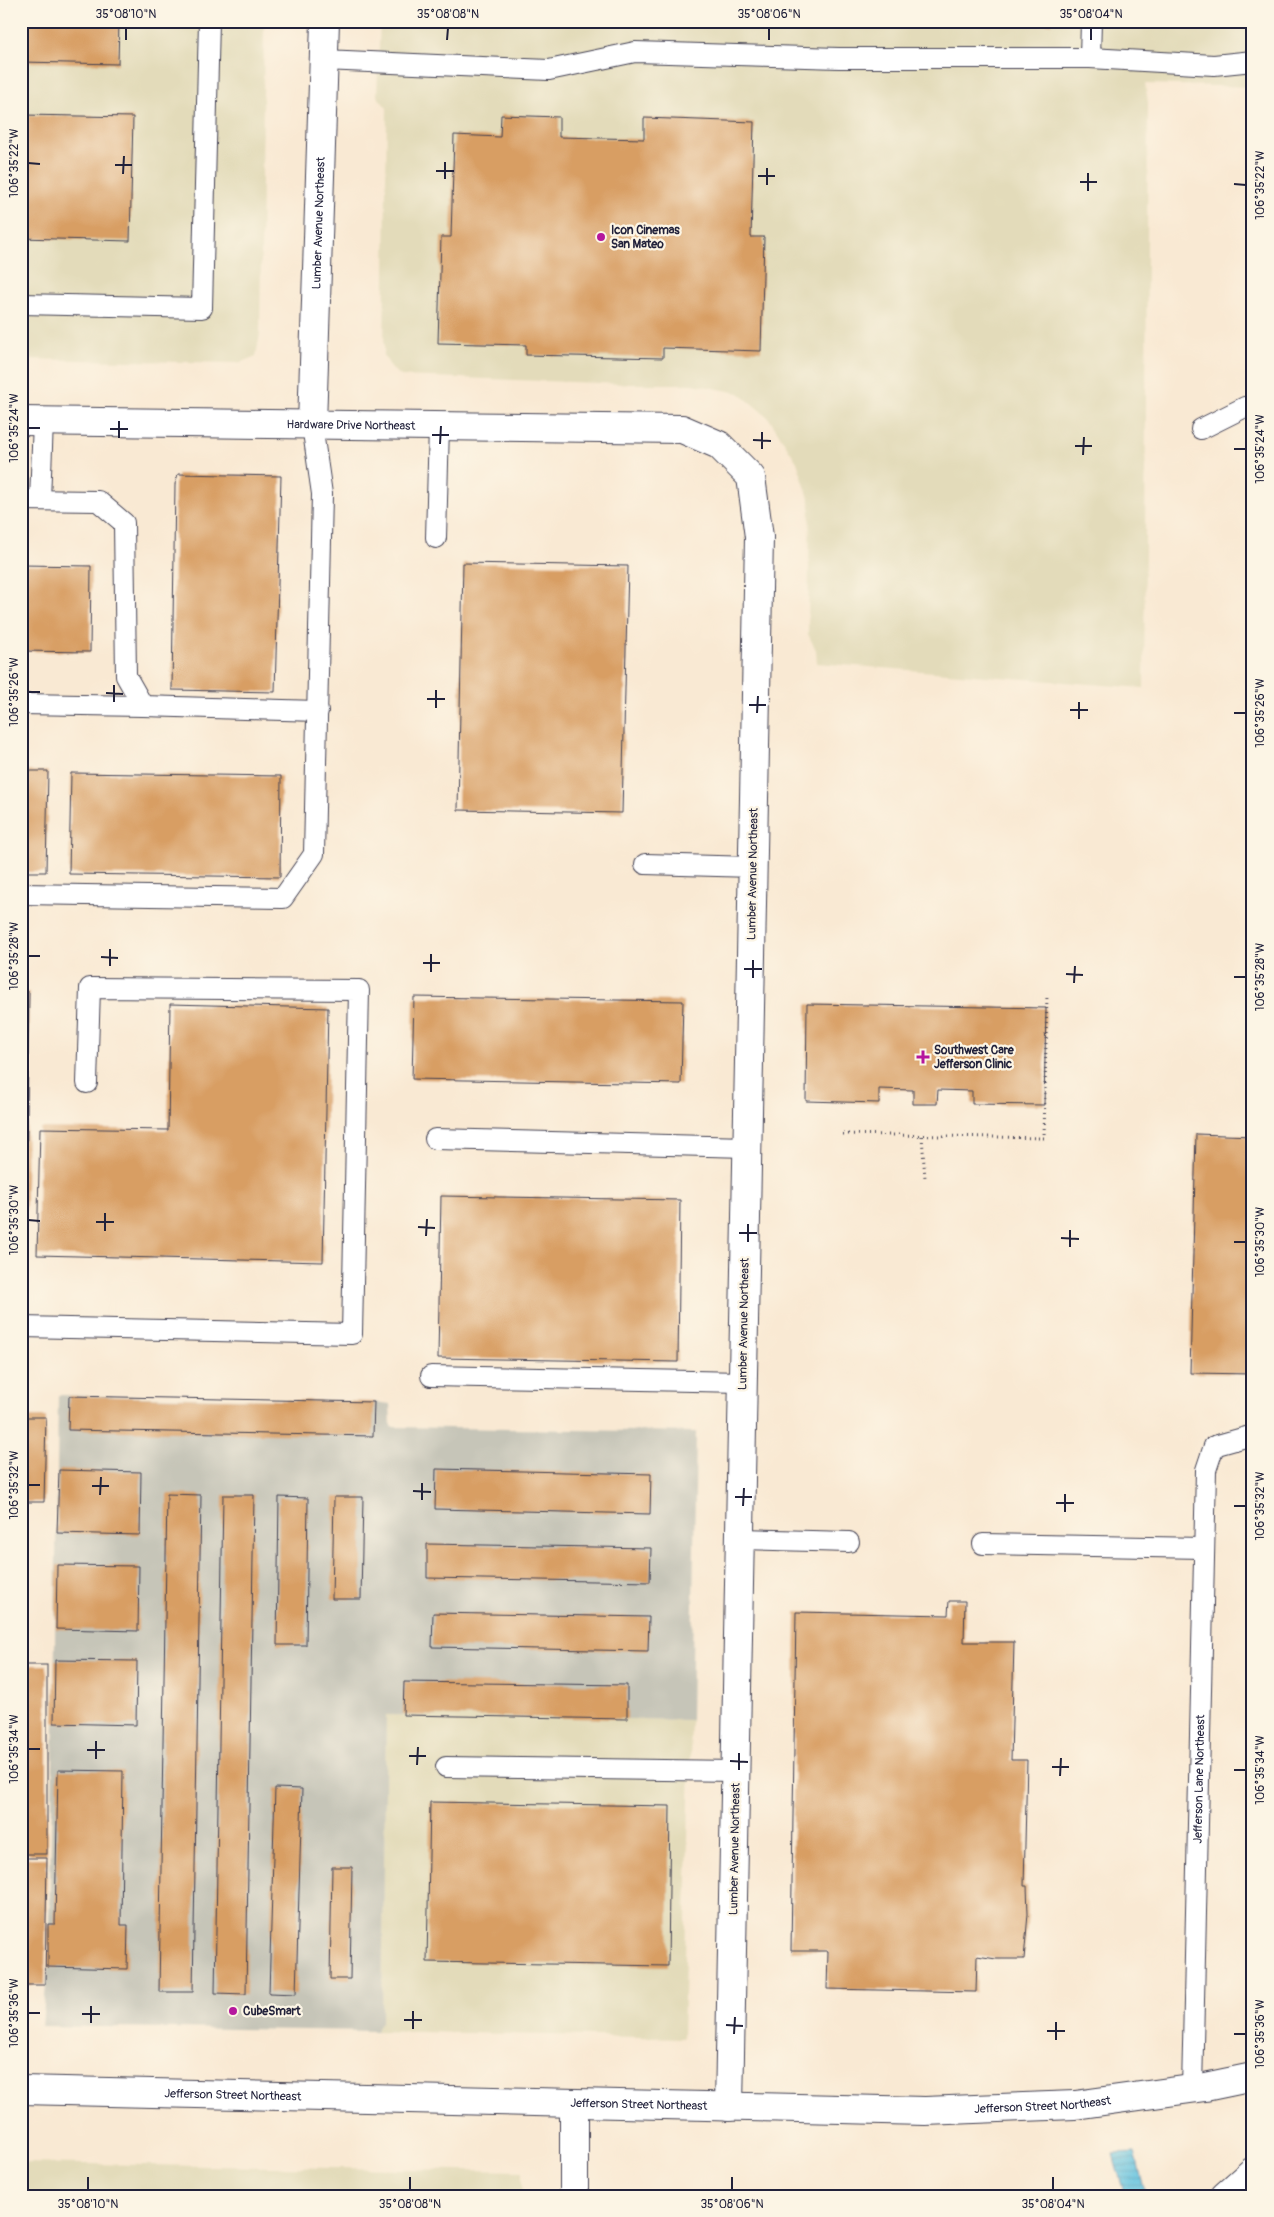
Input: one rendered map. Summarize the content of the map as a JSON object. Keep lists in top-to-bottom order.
{
  "streets": {
    "street": ["Lumber Avenue Northeast", "Hardware Drive Northeast", "Jefferson Street Northeast"],
    "lane": ["Jefferson Lane Northeast"]
  },
  "crossings": [
    ["Lumber Avenue Northeast", "Hardware Drive Northeast"],
    ["Lumber Avenue Northeast", "Jefferson Street Northeast"],
    ["Jefferson Lane Northeast", "Jefferson Street Northeast"]
  ],
  "places": {
    "other": ["Icon Cinemas San Mateo", "CubeSmart"],
    "health": ["Southwest Care Jefferson Clinic"]
  },
  "coordinates": [
    "35°08'10\"N",
    "35°08'08\"N",
    "35°08'06\"N",
    "35°08'04\"N",
    "106°35'22\"W",
    "106°35'24\"W",
    "106°35'26\"W",
    "106°35'28\"W",
    "106°35'30\"W",
    "106°35'32\"W",
    "106°35'34\"W",
    "106°35'36\"W"
  ]
}
